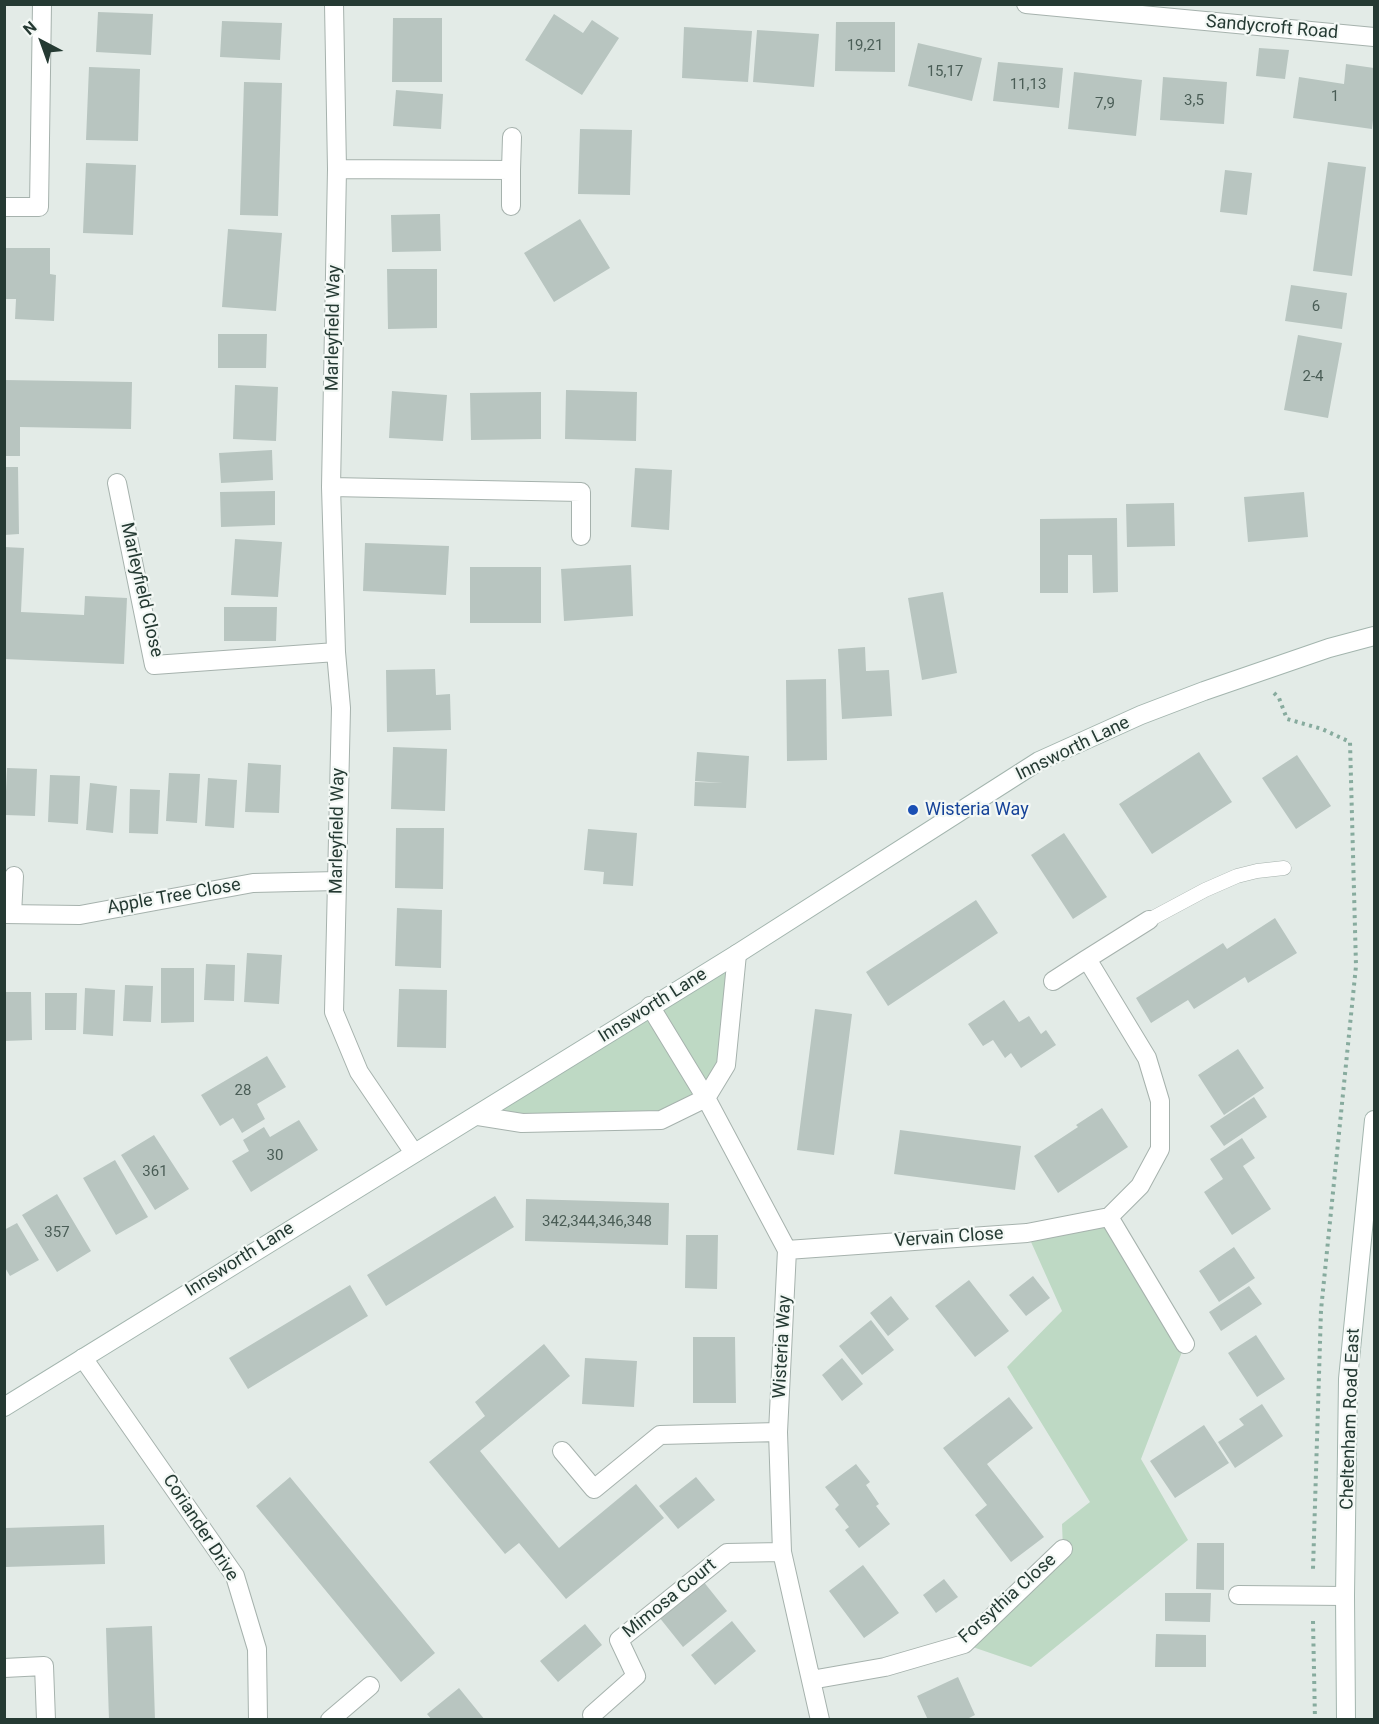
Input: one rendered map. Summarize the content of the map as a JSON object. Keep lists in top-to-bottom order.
{
  "streets": {
    "street": [
      "Sandycroft Road",
      "Marleyfield Way",
      "Marleyfield Close",
      "Innsworth Lane",
      "Apple Tree Close",
      "Vervain Close",
      "Wisteria Way",
      "Cheltenham Road East",
      "Coriander Drive",
      "Mimosa Court",
      "Forsythia Close"
    ]
  },
  "crossings": [
    ["Marleyfield Way", "Marleyfield Close"],
    ["Marleyfield Way", "Innsworth Lane"],
    ["Marleyfield Way", "Apple Tree Close"],
    ["Innsworth Lane", "Coriander Drive"],
    ["Vervain Close", "Wisteria Way"],
    ["Wisteria Way", "Mimosa Court"],
    ["Wisteria Way", "Forsythia Close"]
  ],
  "places": ["Wisteria Way"],
  "house_numbers": [
    "19,21",
    "15,17",
    "11,13",
    "1",
    "3,5",
    "7,9",
    "6",
    "2-4",
    "28",
    "30",
    "361",
    "342,344,346,348",
    "357"
  ],
  "north": "top left"
}
